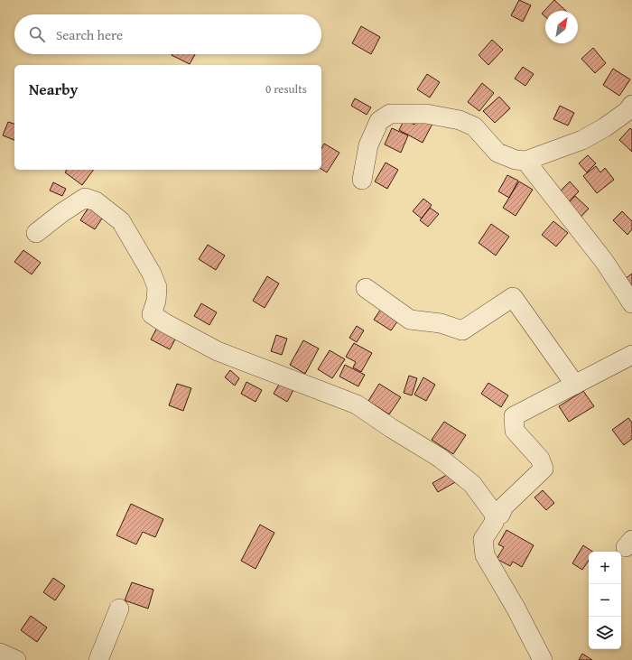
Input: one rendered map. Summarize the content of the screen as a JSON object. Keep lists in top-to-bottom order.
{
  "north": "top right",
  "page": {
    "search": "Search here",
    "heading": ["Nearby", "0 results"],
    "map_buttons": ["+", "−"]
  }
}
